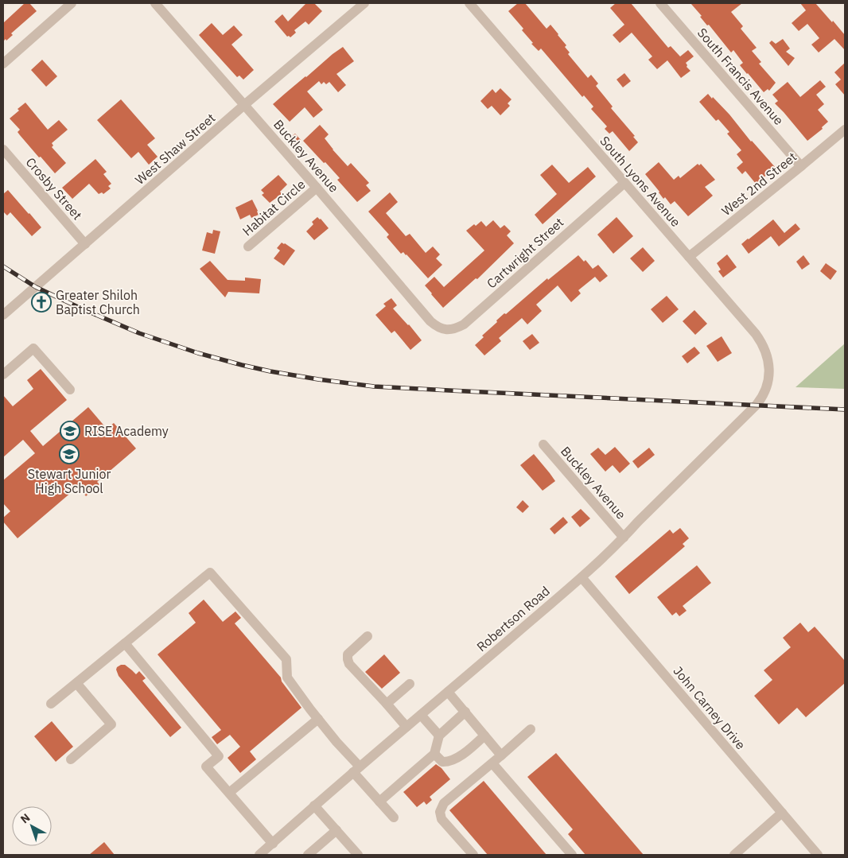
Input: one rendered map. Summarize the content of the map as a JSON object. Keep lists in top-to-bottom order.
{
  "streets": {
    "street": [
      "South Francis Avenue",
      "West Shaw Street",
      "Buckley Avenue",
      "South Lyons Avenue",
      "West 2nd Street",
      "Crosby Street",
      "Habitat Circle",
      "Cartwright Street",
      "Robertson Road",
      "John Carney Drive"
    ]
  },
  "crossings": [
    ["South Francis Avenue", "West 2nd Street"],
    ["West Shaw Street", "Buckley Avenue"],
    ["West Shaw Street", "Crosby Street"],
    ["Buckley Avenue", "Habitat Circle"],
    ["Buckley Avenue", "Cartwright Street"],
    ["Buckley Avenue", "Robertson Road"],
    ["South Lyons Avenue", "West 2nd Street"],
    ["South Lyons Avenue", "Cartwright Street"],
    ["South Lyons Avenue", "Robertson Road"],
    ["Robertson Road", "John Carney Drive"]
  ],
  "places": {
    "church": ["Greater Shiloh Baptist Church"],
    "school or university": ["RISE Academy", "Stewart Junior High School"]
  },
  "north": "top left"
}
